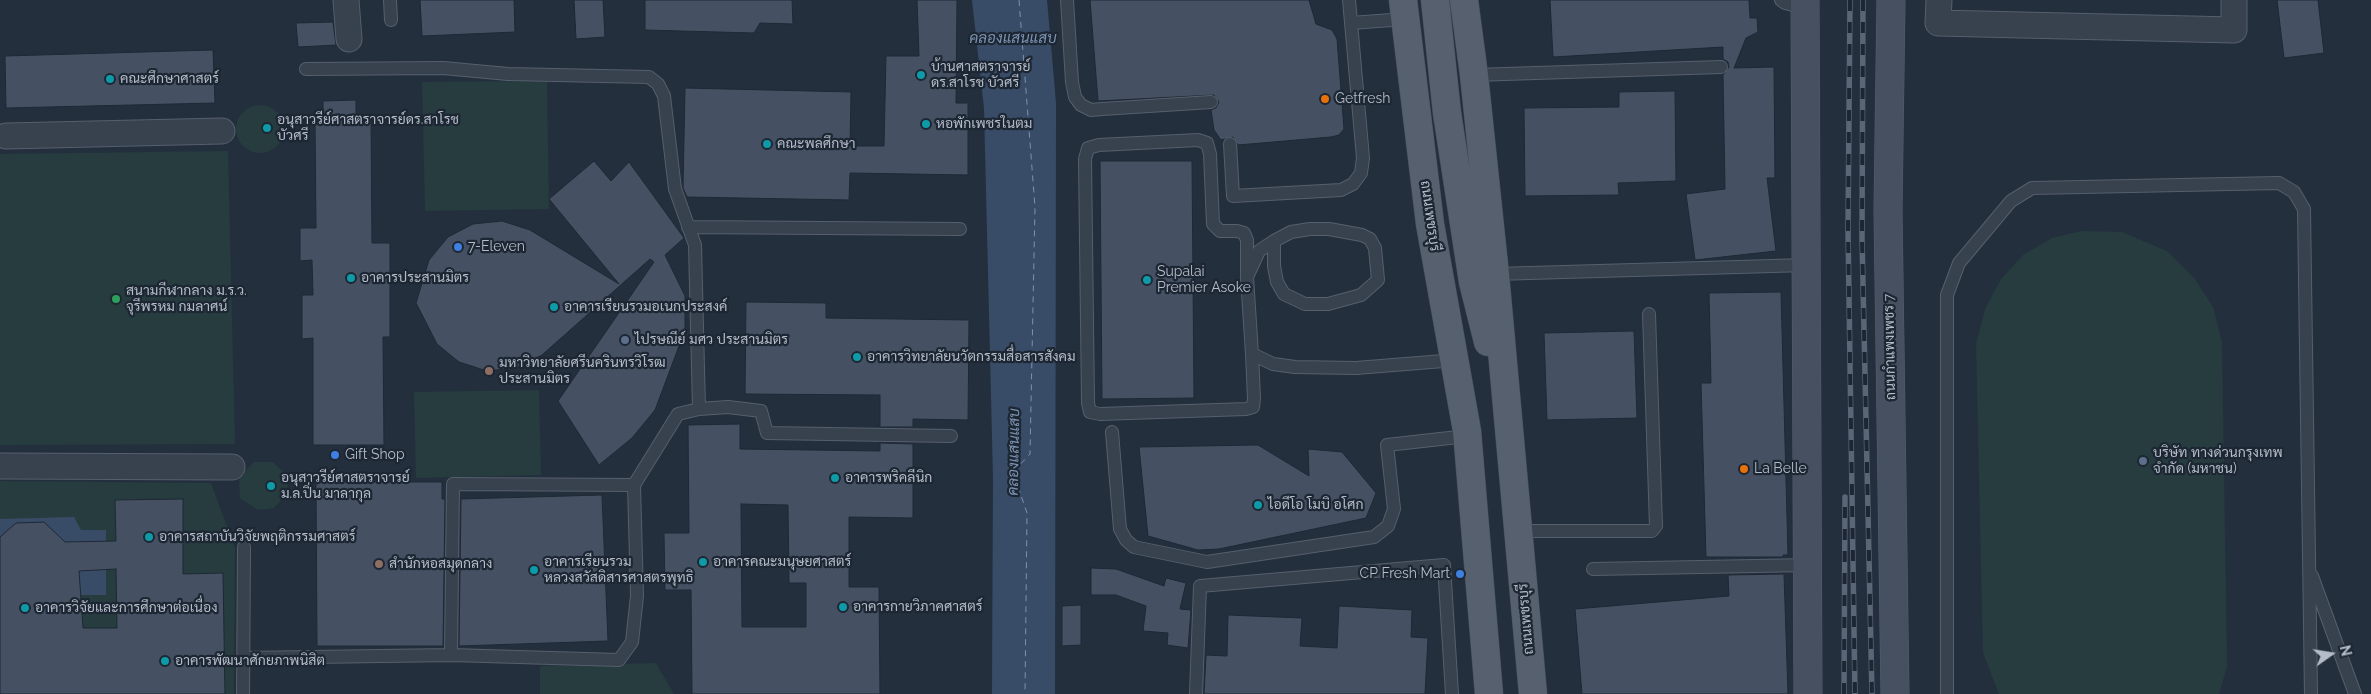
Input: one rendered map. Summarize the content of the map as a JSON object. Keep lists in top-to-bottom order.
{
  "streets": {
    "main road": ["ถนนเพชรบุรี"],
    "street": ["ถนนกำแพงเพชร 7"]
  },
  "water": ["คลองแสนแสบ"],
  "places": [
    "บ้านศาสตราจารย์ ดร.สาโรช บัวศรี",
    "คณะศึกษาศาสตร์",
    "Getfresh",
    "หอพักเพชรในตม",
    "อนุสาวรีย์ศาสตราจารย์ดร.สาโรช บัวศรี",
    "คณะพลศึกษา",
    "7-Eleven",
    "อาคารประสานมิตร",
    "Supalai Premier Asoke",
    "สนามกีฬากลาง ม.ร.ว. จุรีพรหม กมลาศน์",
    "อาคารเรียนรวมอเนกประสงค์",
    "ไปรษณีย์ มศว ประสานมิตร",
    "อาคารวิทยาลัยนวัตกรรมสื่อสารสังคม",
    "มหาวิทยาลัยศรีนครินทรวิโรฒ ประสานมิตร",
    "Gift Shop",
    "บริษัท ทางด่วนกรุงเทพ จำกัด (มหาชน)",
    "La Belle",
    "อาคารพริคลีนิก",
    "อนุสาวรีย์ศาสตราจารย์ ม.ล.ปิ่น มาลากุล",
    "ไอดีโอ โมบิ อโศก",
    "อาคารสถาบันวิจัยพฤติกรรมศาสตร์",
    "อาคารคณะมนุษยศาสตร์",
    "สำนักหอสมุดกลาง",
    "อาคารเรียนรวม หลวงสวัสดิสารศาสตรพุทธิ",
    "CP Fresh Mart",
    "อาคารกายวิภาคศาสตร์",
    "อาคารวิจัยและการศึกษาต่อเนื่อง",
    "อาคารพัฒนาศักยภาพนิสิต"
  ],
  "north": "right"
}
